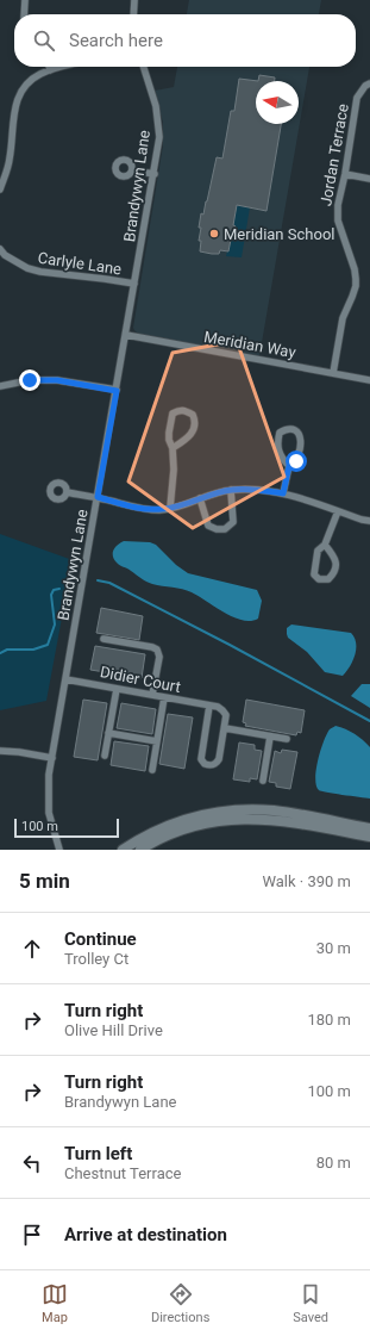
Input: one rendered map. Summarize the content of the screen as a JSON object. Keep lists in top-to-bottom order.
{
  "streets": {
    "street": [
      "Jordan Terrace",
      "Brandywyn Lane",
      "Carlyle Lane",
      "Meridian Way",
      "Didier Court"
    ]
  },
  "crossings": [
    ["Jordan Terrace", "Meridian Way"],
    ["Brandywyn Lane", "Carlyle Lane"],
    ["Brandywyn Lane", "Meridian Way"],
    ["Brandywyn Lane", "Didier Court"]
  ],
  "places": ["Meridian School"],
  "scale_bar": "100 m",
  "north": "left",
  "page": {
    "search": "Search here",
    "scale": "100 m",
    "heading": ["5 min", "Walk · 390 m"],
    "list": [
      ["Continue", "Trolley Ct", "30 m"],
      ["Turn right", "Olive Hill Drive", "180 m"],
      ["Turn right", "Brandywyn Lane", "100 m"],
      ["Turn left", "Chestnut Terrace", "80 m"],
      "Arrive at destination"
    ],
    "nav": ["Map", "Directions", "Saved"]
  }
}
